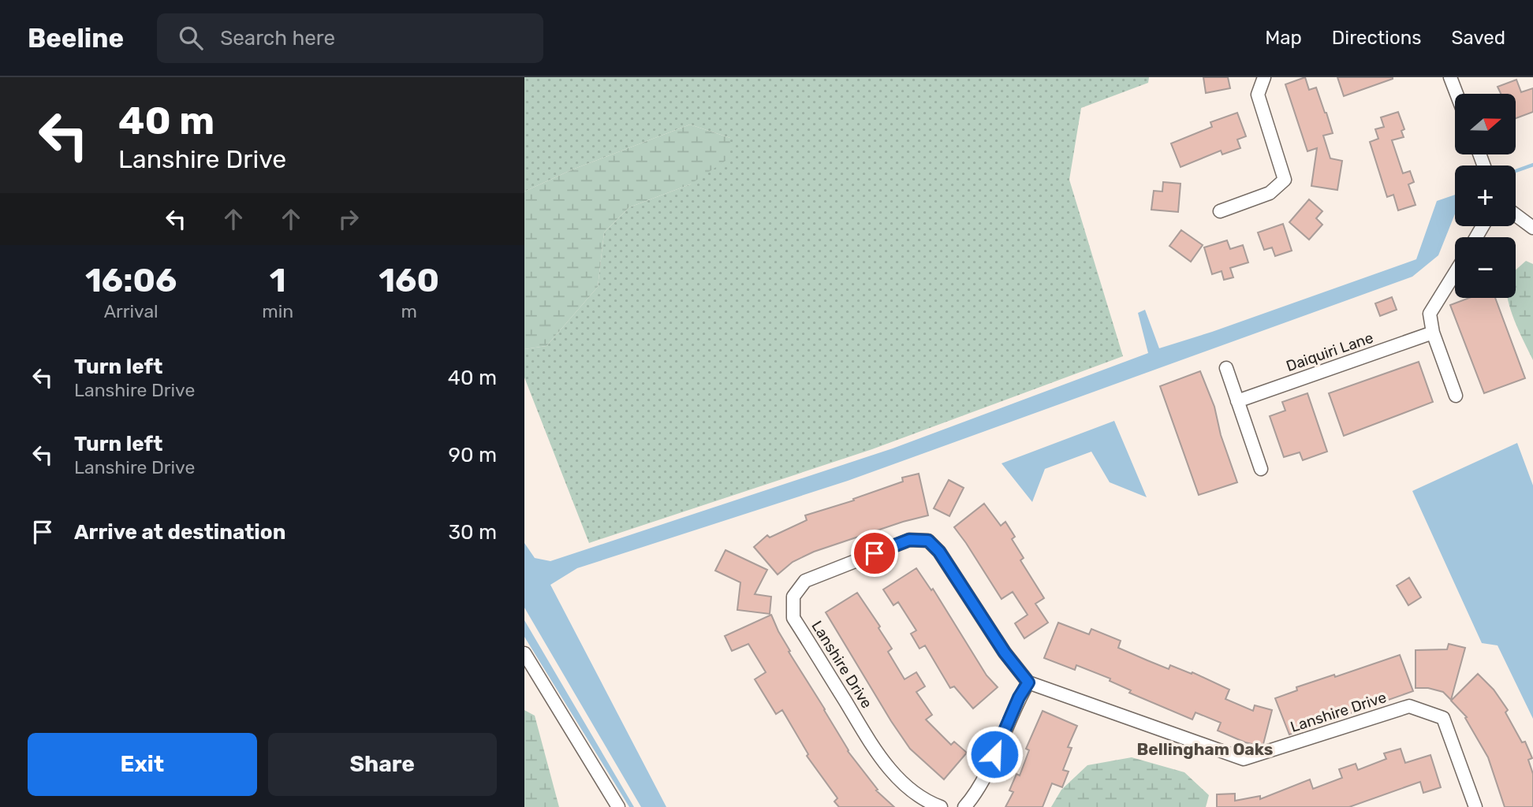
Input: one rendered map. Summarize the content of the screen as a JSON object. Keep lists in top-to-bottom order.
{
  "streets": {
    "street": ["Daiquiri Lane", "Lanshire Drive"]
  },
  "districts": ["Bellingham Oaks"],
  "north": "right",
  "page": {
    "header": "Beeline",
    "search": "Search here",
    "nav": ["Map", "Directions", "Saved"],
    "turn": ["40 m", "Lanshire Drive"],
    "map_buttons": ["+", "−"],
    "eta": [
      "16:06",
      "Arrival",
      "1",
      "min",
      "160",
      "m"
    ],
    "list": [
      {
        "name": "Turn left",
        "note": "Lanshire Drive",
        "value": "40 m"
      },
      {
        "name": "Turn left",
        "note": "Lanshire Drive",
        "value": "90 m"
      },
      {
        "name": "Arrive at destination",
        "value": "30 m"
      }
    ],
    "buttons": ["Exit", "Share"]
  }
}
